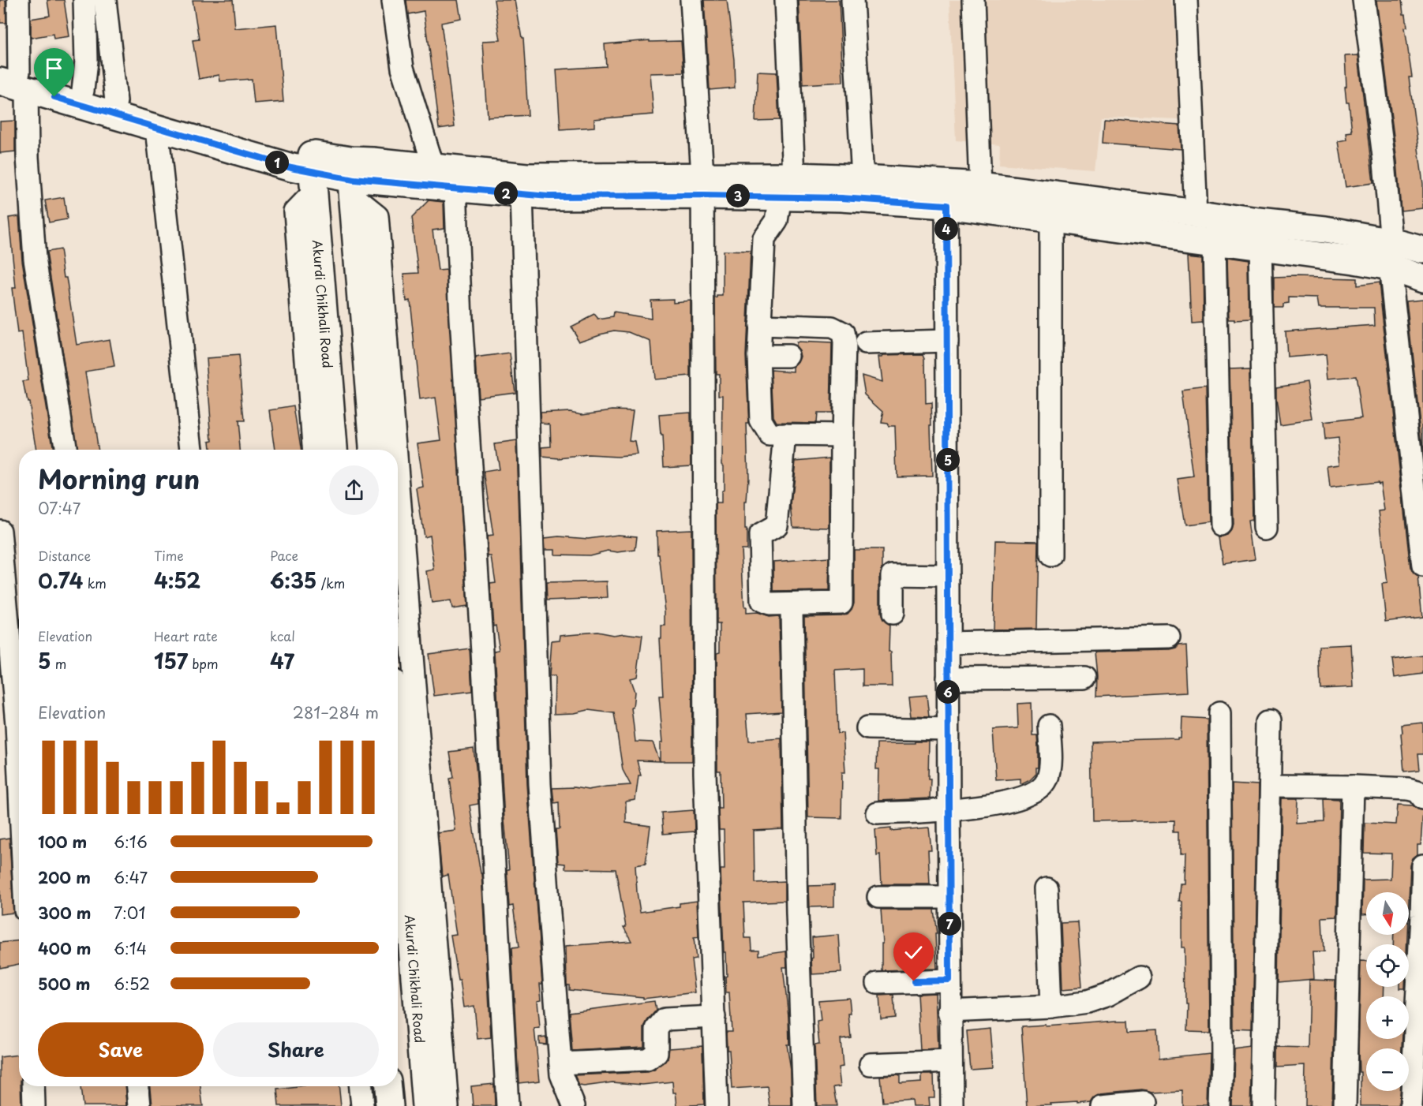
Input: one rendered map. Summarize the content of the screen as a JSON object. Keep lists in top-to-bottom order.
{
  "streets": {
    "main road": ["Akurdi Chikhali Road"]
  },
  "north": "bottom",
  "page": {
    "pins": [
      "1",
      "2",
      "3",
      "4",
      "5",
      "6",
      "7"
    ],
    "heading": ["Morning run", "07:47"],
    "stats": [
      ["Distance", "0.74 km"],
      ["Time", "4:52"],
      ["Pace", "6:35 /km"],
      ["Elevation", "5 m"],
      ["Heart rate", "157 bpm"],
      ["kcal", "47"]
    ],
    "chart": ["Elevation", "281–284 m"],
    "list": [
      {
        "name": "100 m",
        "note": "6:16"
      },
      {
        "name": "200 m",
        "note": "6:47"
      },
      {
        "name": "300 m",
        "note": "7:01"
      },
      {
        "name": "400 m",
        "note": "6:14"
      },
      {
        "name": "500 m",
        "note": "6:52"
      }
    ],
    "map_buttons": ["+", "−"],
    "buttons": ["Save", "Share"]
  }
}
